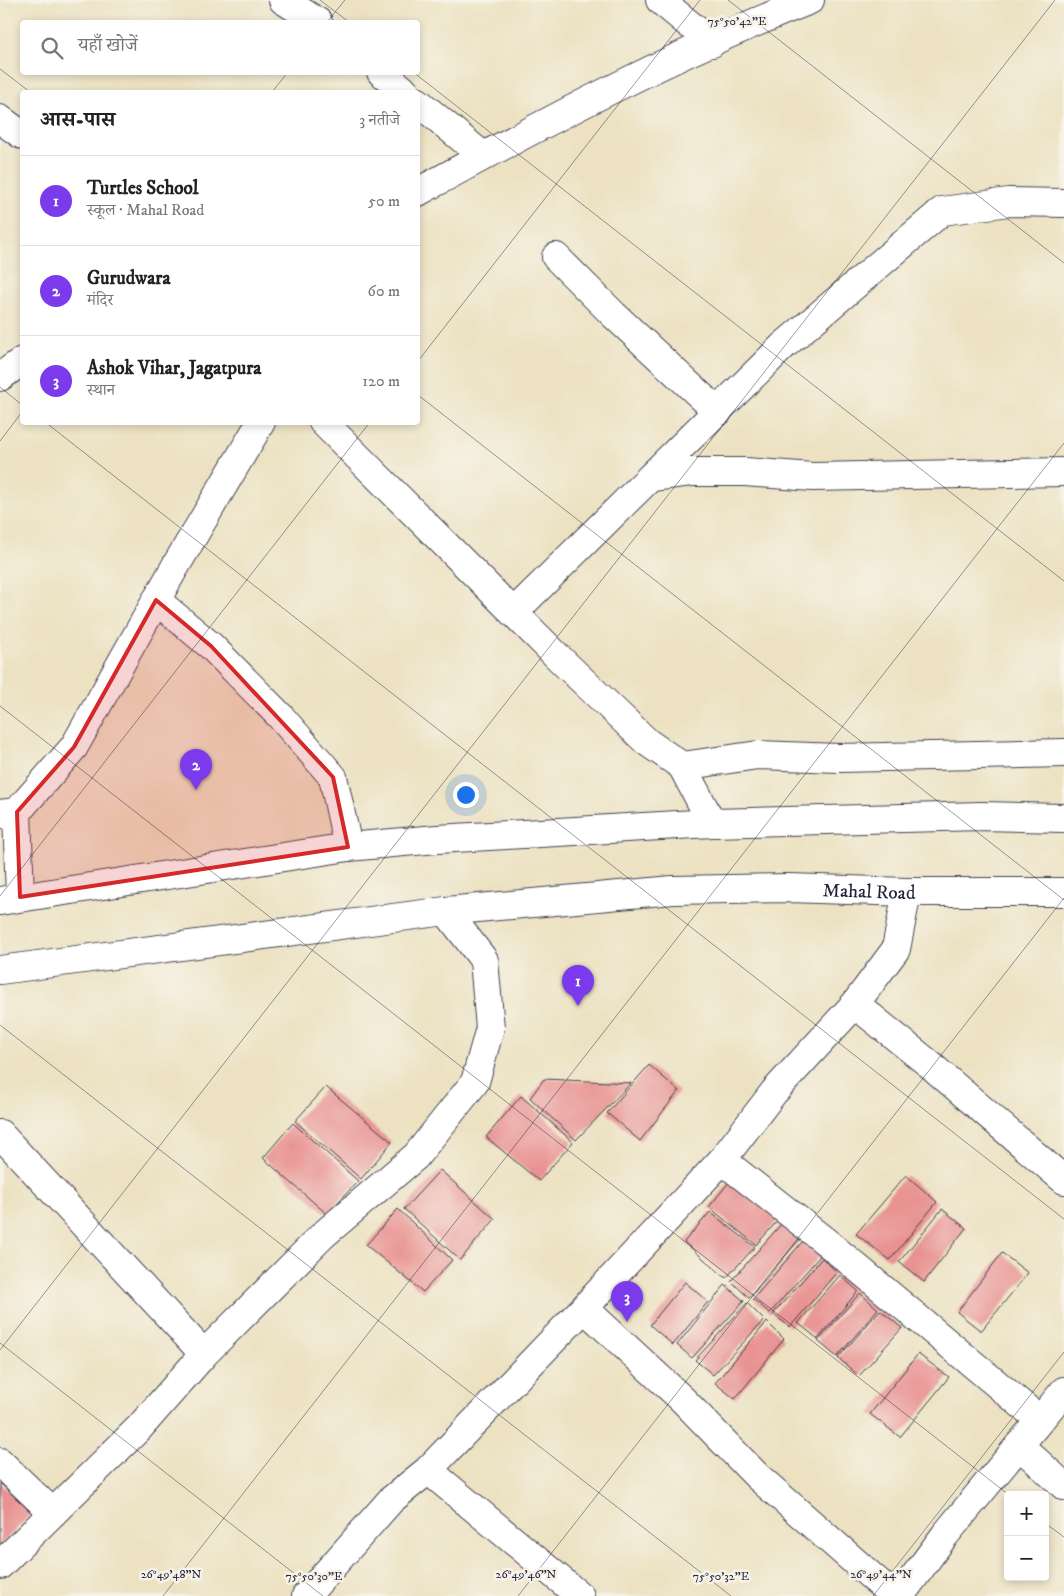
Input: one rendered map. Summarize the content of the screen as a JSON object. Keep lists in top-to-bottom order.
{
  "streets": {
    "street": ["Mahal Road"]
  },
  "page": {
    "search": "यहाँ खोजें",
    "heading": ["आस-पास", "3 नतीजे"],
    "list": [
      {
        "mark": "1",
        "name": "Turtles School",
        "note": "स्कूल · Mahal Road",
        "value": "50 m"
      },
      {
        "mark": "2",
        "name": "Gurudwara",
        "note": "मंदिर",
        "value": "60 m"
      },
      {
        "mark": "3",
        "name": "Ashok Vihar, Jagatpura",
        "note": "स्थान",
        "value": "120 m"
      }
    ],
    "pins": ["2", "1", "3"],
    "map_buttons": ["+", "−"]
  },
  "coordinates": [
    "75°50'42\"E",
    "26°49'48\"N",
    "26°49'46\"N",
    "26°49'44\"N",
    "75°50'30\"E",
    "75°50'32\"E"
  ]
}
